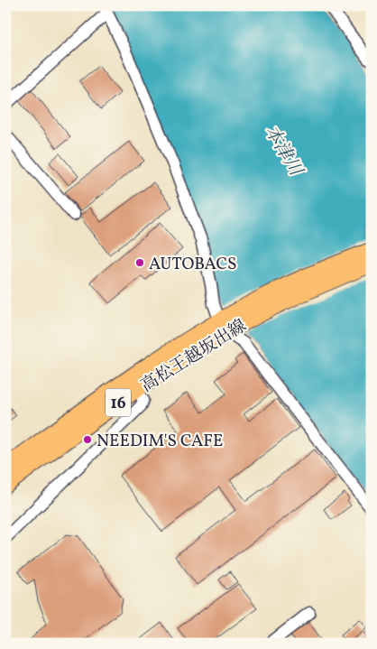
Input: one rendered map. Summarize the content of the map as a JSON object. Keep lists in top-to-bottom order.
{
  "streets": {
    "main road": ["高松王越坂出線", "16"]
  },
  "water": ["本津川"],
  "places": ["AUTOBACS", "NEEDIM'S CAFE"]
}
